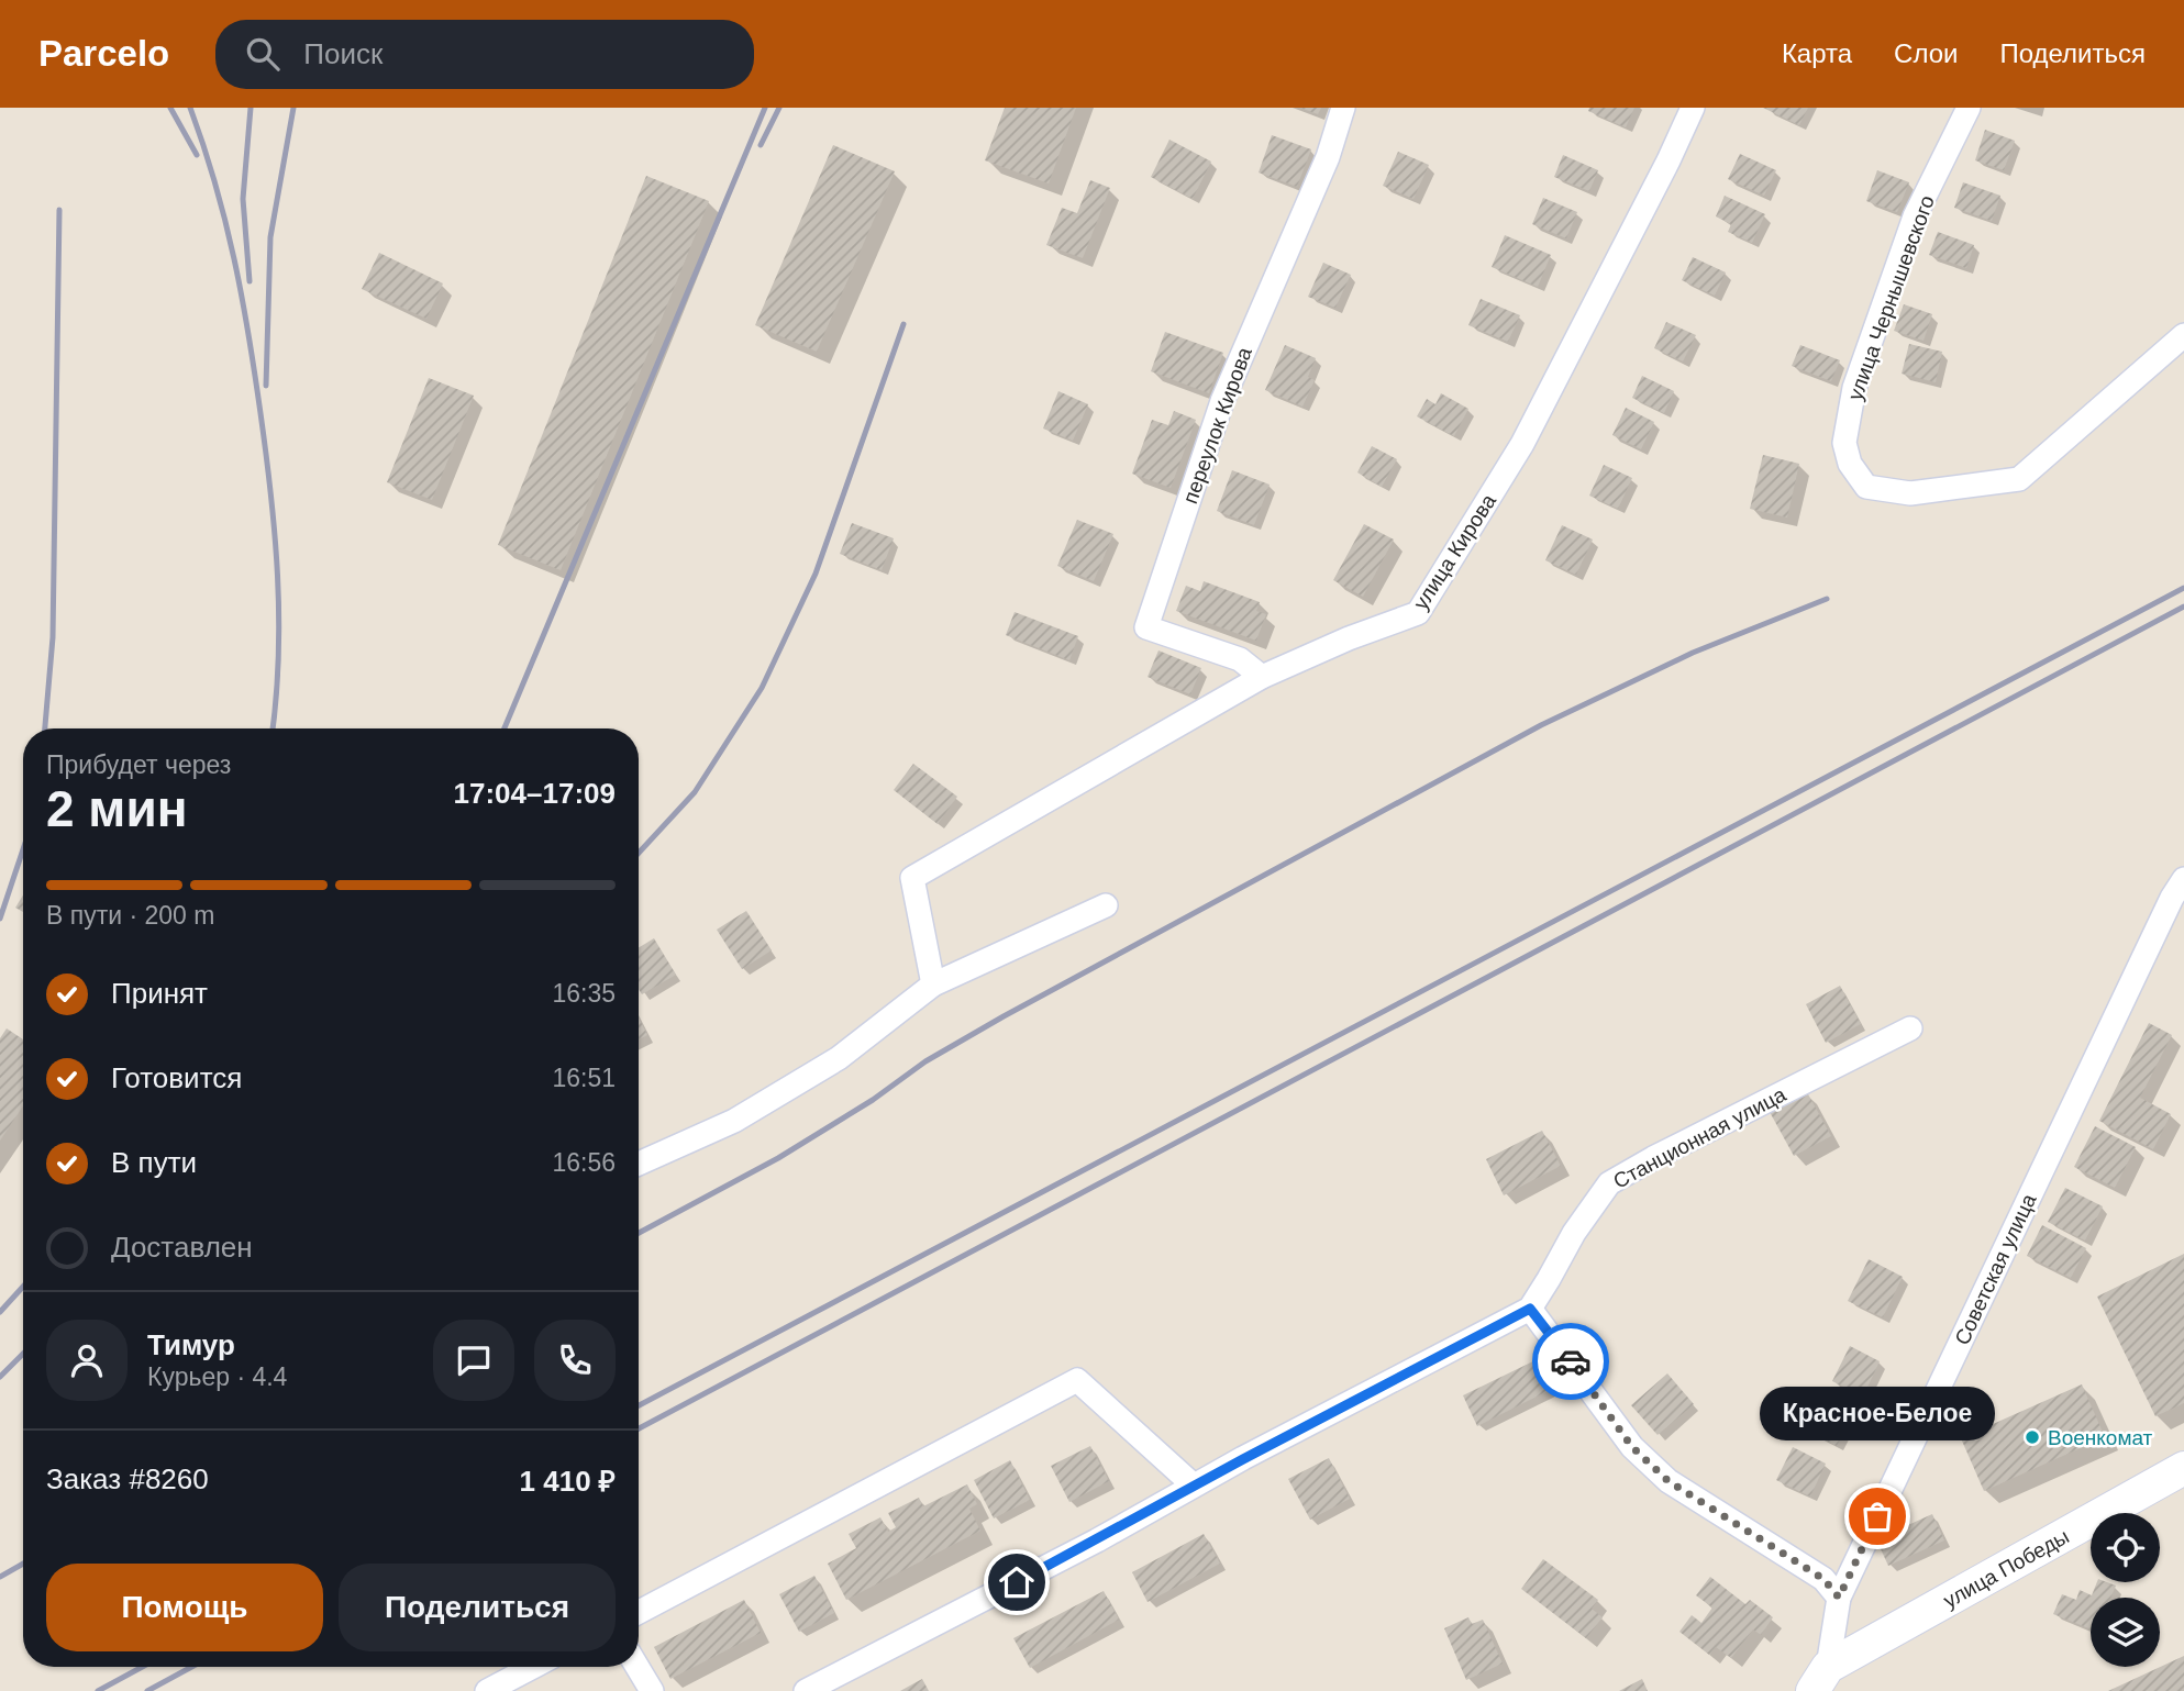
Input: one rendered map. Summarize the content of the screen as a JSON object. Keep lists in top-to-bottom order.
{
  "streets": {
    "street": [
      "улица Чернышевского",
      "переулок Кирова",
      "улица Кирова",
      "Станционная улица",
      "Советская улица",
      "улица Победы"
    ]
  },
  "crossings": [
    ["переулок Кирова", "улица Кирова"],
    ["Советская улица", "улица Победы"]
  ],
  "places": ["Военкомат", "Красное-Белое"],
  "page": {
    "header": "Parcelo",
    "search": "Поиск",
    "nav": ["Карта", "Слои", "Поделиться"],
    "heading": ["2 мин", "Прибудет через", "17:04–17:09"],
    "panel": [
      "Тимур",
      "Курьер · 4.4",
      "Заказ #8260",
      "1 410 ₽"
    ],
    "bar": "В пути · 200 m",
    "list": [
      ["Принят", "16:35"],
      ["Готовится", "16:51"],
      ["В пути", "16:56"],
      "Доставлен"
    ],
    "bubble": "Красное-Белое",
    "buttons": ["Помощь", "Поделиться"]
  }
}
